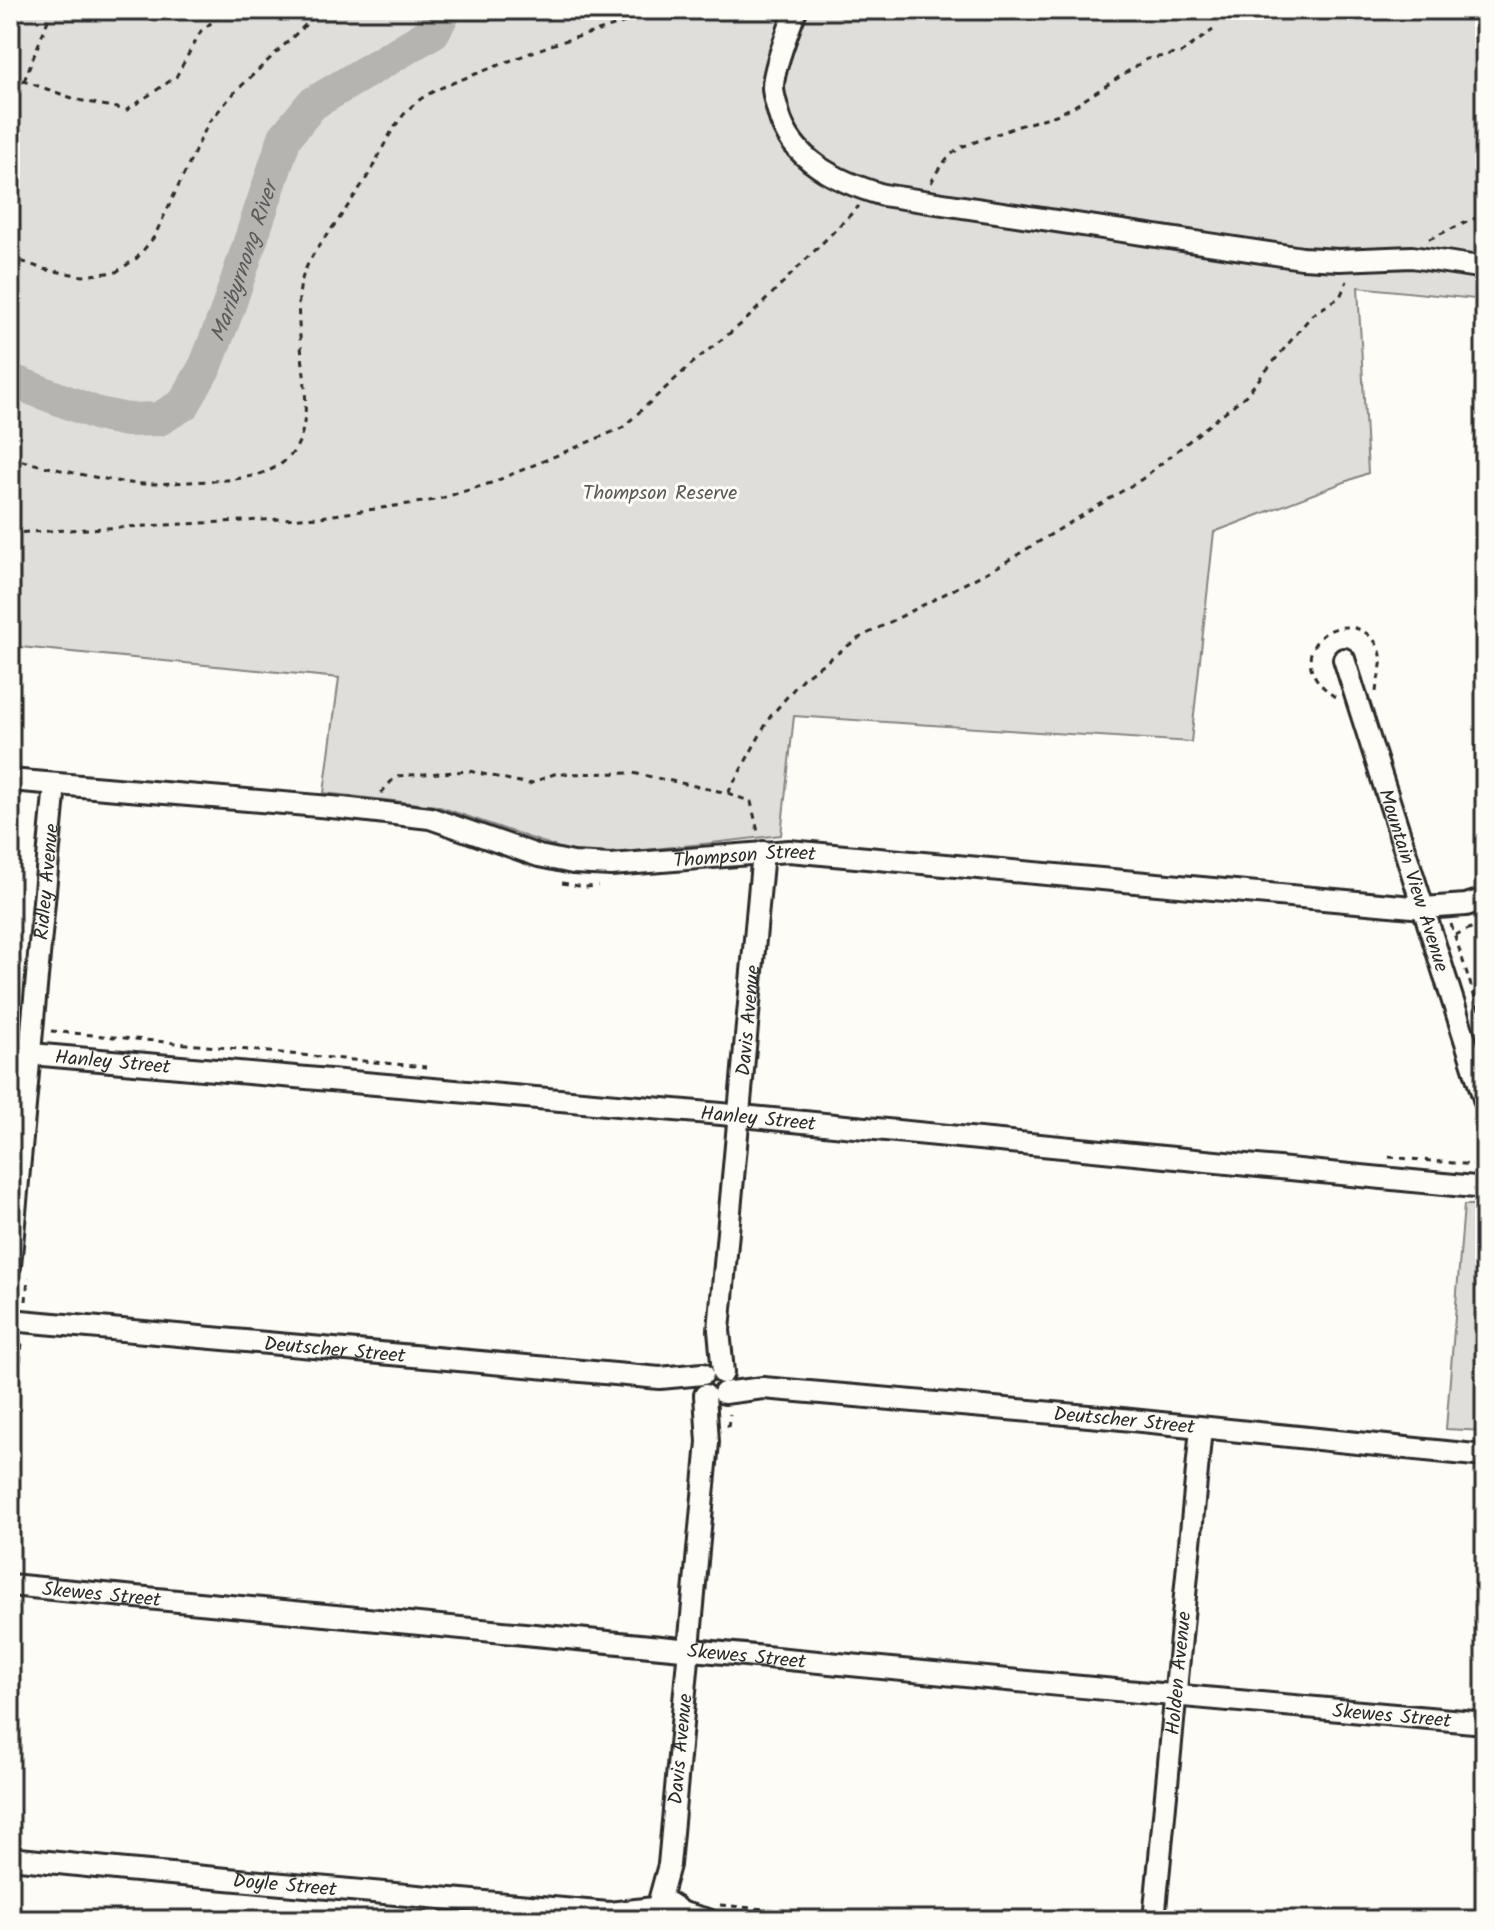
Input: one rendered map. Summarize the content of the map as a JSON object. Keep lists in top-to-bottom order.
{
  "streets": {
    "street": [
      "Thompson Street",
      "Mountain View Avenue",
      "Ridley Avenue",
      "Davis Avenue",
      "Hanley Street",
      "Deutscher Street",
      "Skewes Street",
      "Holden Avenue",
      "Doyle Street"
    ]
  },
  "crossings": [
    ["Thompson Street", "Mountain View Avenue"],
    ["Thompson Street", "Ridley Avenue"],
    ["Thompson Street", "Davis Avenue"],
    ["Ridley Avenue", "Hanley Street"],
    ["Davis Avenue", "Hanley Street"],
    ["Davis Avenue", "Deutscher Street"],
    ["Davis Avenue", "Skewes Street"],
    ["Davis Avenue", "Doyle Street"],
    ["Deutscher Street", "Holden Avenue"],
    ["Skewes Street", "Holden Avenue"]
  ],
  "water": ["Maribyrnong River"],
  "parks": ["Thompson Reserve"]
}
